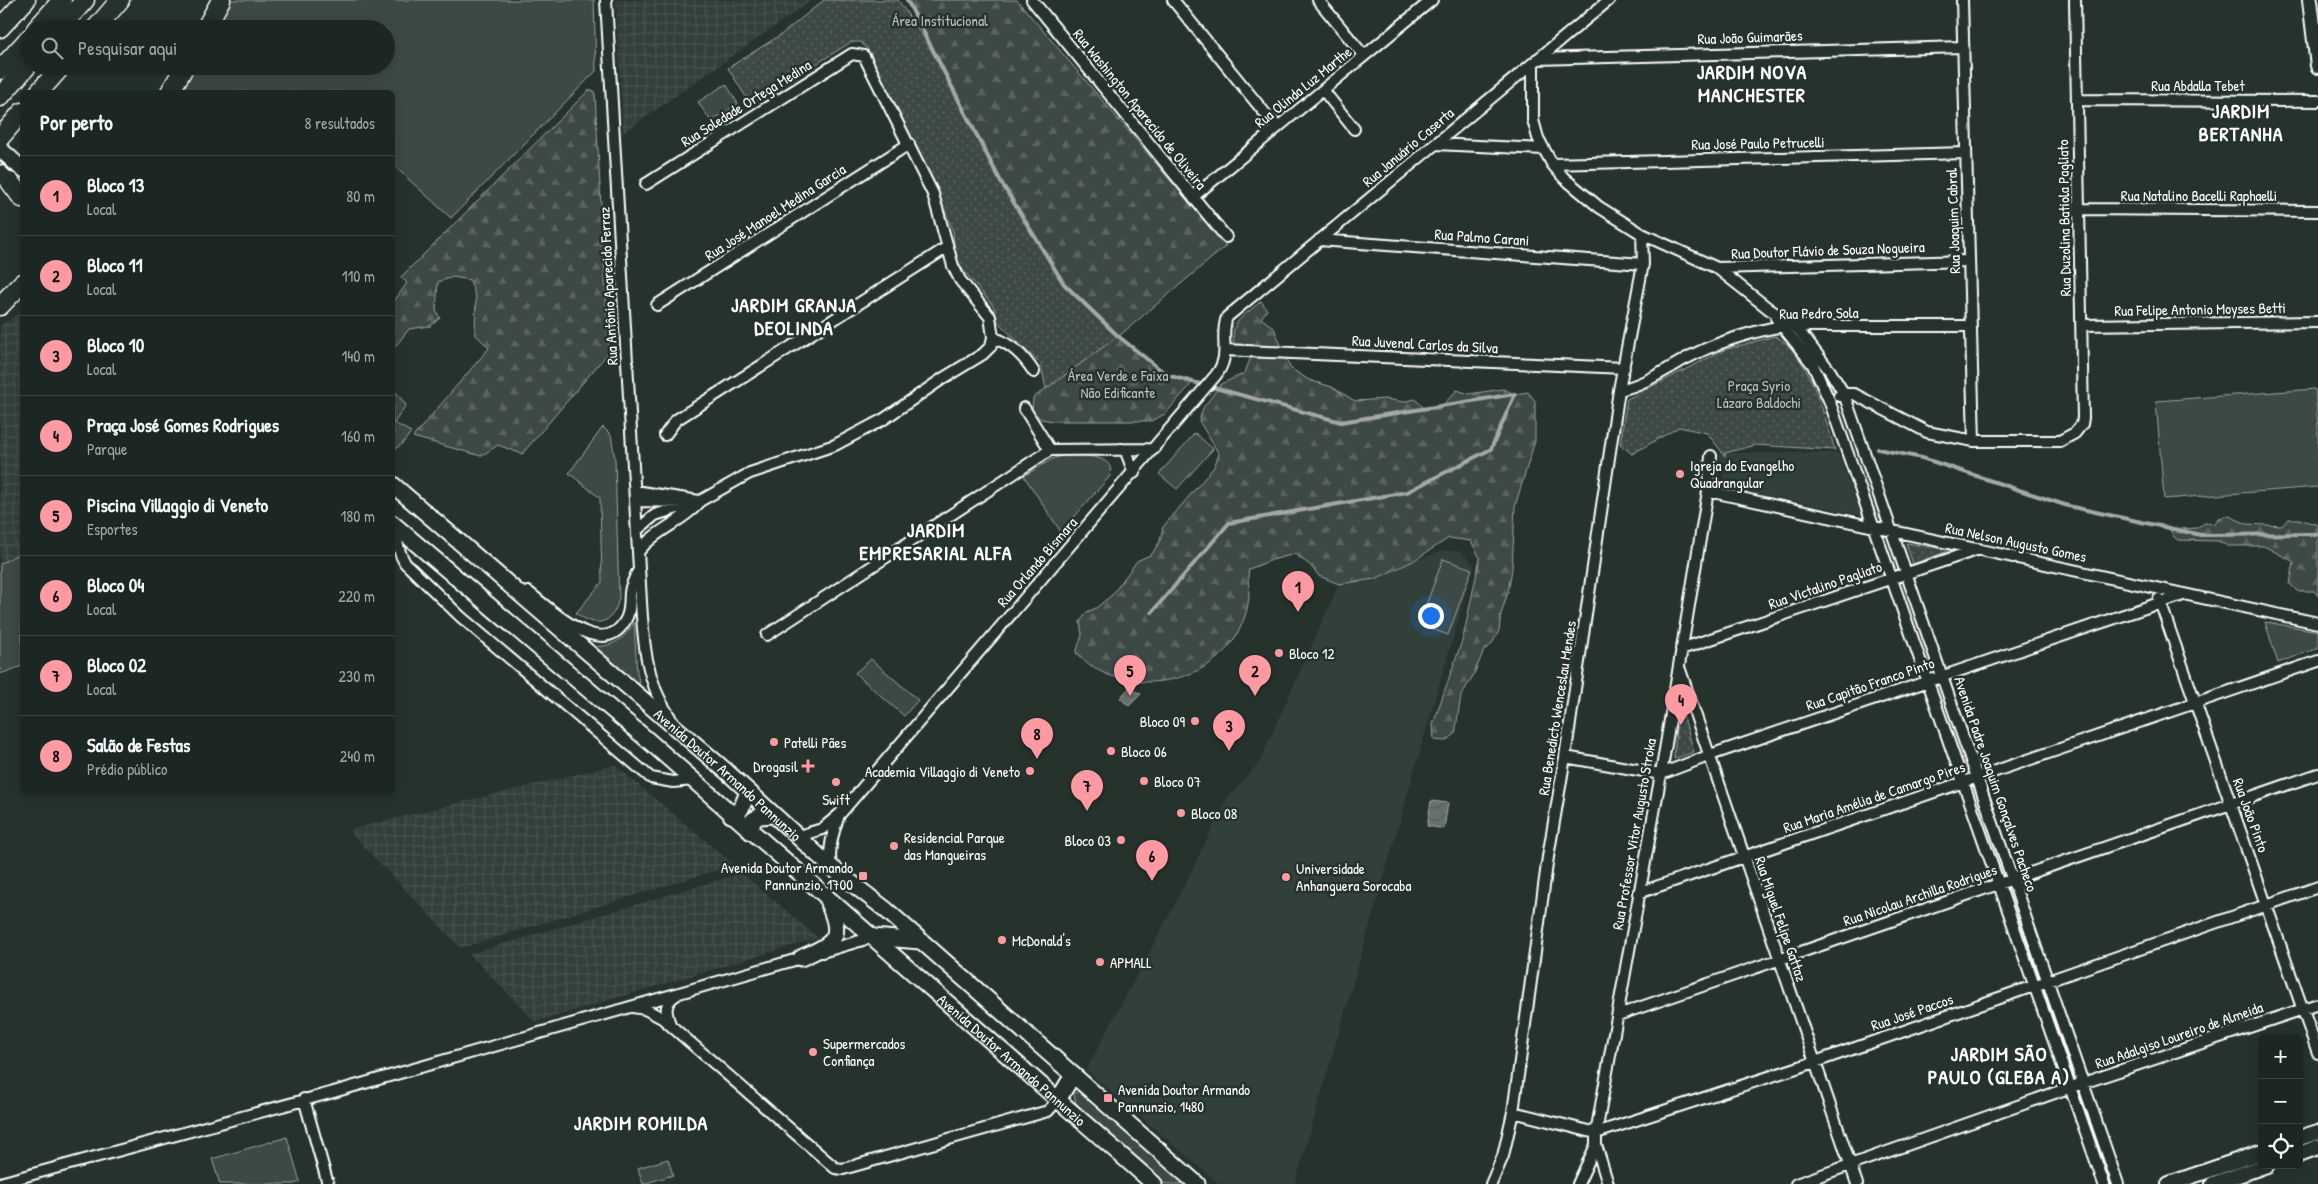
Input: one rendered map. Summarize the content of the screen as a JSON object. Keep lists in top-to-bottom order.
{
  "streets": {
    "main road": ["Avenida Doutor Armando Pannunzio"],
    "street": [
      "Rua João Guimarães",
      "Rua Abdalla Tebet",
      "Rua Olinda Luz Marthe",
      "Rua Soledade Ortega Medina",
      "Rua Washington Aparecido de Oliveira",
      "Rua José Paulo Petrucelli",
      "Rua Januário Caserta",
      "Rua Natalino Bacelli Raphaelli",
      "Rua José Manoel Medina Garcia",
      "Rua Duzolina Batiola Pagliato",
      "Rua Joaquim Cabral",
      "Rua Palmo Carani",
      "Rua Doutor Flávio de Souza Nogueira",
      "Rua Antônio Aparecido Ferraz",
      "Rua Felipe Antonio Moyses Betti",
      "Rua Pedro Sola",
      "Rua Juvenal Carlos da Silva",
      "Rua Nelson Augusto Gomes",
      "Rua Orlando Bismara",
      "Rua Victalino Pagliato",
      "Rua Capitão Franco Pinto",
      "Rua Benedicto Wenceslau Mendes",
      "Avenida Padre Joaquim Gonçalves Pacheco",
      "Rua Maria Amélia de Camargo Pires",
      "Rua João Pinto",
      "Rua Professor Vitor Augusto Stroka",
      "Rua Nicolau Archilla Rodrigues",
      "Rua Miguel Felipe Gattaz",
      "Rua José Paccos",
      "Rua Adalgiso Loureiro de Almeida"
    ]
  },
  "crossings": [
    ["Rua João Guimarães", "Rua Januário Caserta"],
    ["Rua João Guimarães", "Rua Joaquim Cabral"],
    ["Rua João Guimarães", "Avenida Padre Joaquim Gonçalves Pacheco"],
    ["Rua Abdalla Tebet", "Rua Duzolina Batiola Pagliato"],
    ["Rua Olinda Luz Marthe", "Rua Washington Aparecido de Oliveira"],
    ["Rua Soledade Ortega Medina", "Rua José Manoel Medina Garcia"],
    ["Rua José Paulo Petrucelli", "Rua Joaquim Cabral"],
    ["Rua José Paulo Petrucelli", "Avenida Padre Joaquim Gonçalves Pacheco"],
    ["Rua Januário Caserta", "Rua Palmo Carani"],
    ["Rua Januário Caserta", "Rua Orlando Bismara"],
    ["Rua Januário Caserta", "Avenida Padre Joaquim Gonçalves Pacheco"],
    ["Rua Natalino Bacelli Raphaelli", "Rua Duzolina Batiola Pagliato"],
    ["Rua Duzolina Batiola Pagliato", "Rua Joaquim Cabral"],
    ["Rua Duzolina Batiola Pagliato", "Rua Felipe Antonio Moyses Betti"],
    ["Rua Joaquim Cabral", "Rua Doutor Flávio de Souza Nogueira"],
    ["Rua Joaquim Cabral", "Rua Pedro Sola"],
    ["Rua Palmo Carani", "Rua Benedicto Wenceslau Mendes"],
    ["Rua Doutor Flávio de Souza Nogueira", "Avenida Padre Joaquim Gonçalves Pacheco"],
    ["Rua Antônio Aparecido Ferraz", "Avenida Doutor Armando Pannunzio"],
    ["Rua Pedro Sola", "Rua Benedicto Wenceslau Mendes"],
    ["Rua Pedro Sola", "Avenida Padre Joaquim Gonçalves Pacheco"],
    ["Rua Juvenal Carlos da Silva", "Rua Orlando Bismara"],
    ["Rua Juvenal Carlos da Silva", "Rua Benedicto Wenceslau Mendes"],
    ["Rua Nelson Augusto Gomes", "Rua Victalino Pagliato"],
    ["Rua Nelson Augusto Gomes", "Rua Capitão Franco Pinto"],
    ["Rua Nelson Augusto Gomes", "Avenida Padre Joaquim Gonçalves Pacheco"],
    ["Rua Nelson Augusto Gomes", "Rua João Pinto"],
    ["Rua Nelson Augusto Gomes", "Rua Professor Vitor Augusto Stroka"],
    ["Rua Orlando Bismara", "Avenida Doutor Armando Pannunzio"],
    ["Rua Victalino Pagliato", "Avenida Padre Joaquim Gonçalves Pacheco"],
    ["Rua Victalino Pagliato", "Rua Professor Vitor Augusto Stroka"],
    ["Rua Capitão Franco Pinto", "Avenida Padre Joaquim Gonçalves Pacheco"],
    ["Rua Capitão Franco Pinto", "Rua João Pinto"],
    ["Rua Capitão Franco Pinto", "Rua Professor Vitor Augusto Stroka"],
    ["Rua Capitão Franco Pinto", "Rua Miguel Felipe Gattaz"],
    ["Rua Benedicto Wenceslau Mendes", "Avenida Padre Joaquim Gonçalves Pacheco"],
    ["Avenida Padre Joaquim Gonçalves Pacheco", "Rua Maria Amélia de Camargo Pires"],
    ["Avenida Padre Joaquim Gonçalves Pacheco", "Rua Nicolau Archilla Rodrigues"],
    ["Avenida Padre Joaquim Gonçalves Pacheco", "Rua José Paccos"],
    ["Avenida Padre Joaquim Gonçalves Pacheco", "Rua Adalgiso Loureiro de Almeida"],
    ["Rua Maria Amélia de Camargo Pires", "Rua João Pinto"],
    ["Rua Maria Amélia de Camargo Pires", "Rua Professor Vitor Augusto Stroka"],
    ["Rua Maria Amélia de Camargo Pires", "Rua Miguel Felipe Gattaz"],
    ["Rua João Pinto", "Rua Nicolau Archilla Rodrigues"],
    ["Rua João Pinto", "Rua José Paccos"],
    ["Rua João Pinto", "Rua Adalgiso Loureiro de Almeida"],
    ["Rua Professor Vitor Augusto Stroka", "Rua Nicolau Archilla Rodrigues"],
    ["Rua Professor Vitor Augusto Stroka", "Rua Miguel Felipe Gattaz"],
    ["Rua Professor Vitor Augusto Stroka", "Rua José Paccos"],
    ["Rua Nicolau Archilla Rodrigues", "Rua Miguel Felipe Gattaz"],
    ["Rua Miguel Felipe Gattaz", "Rua José Paccos"],
    ["Rua Miguel Felipe Gattaz", "Rua Adalgiso Loureiro de Almeida"]
  ],
  "districts": [
    "JARDIM NOVA MANCHESTER",
    "JARDIM BERTANHA",
    "JARDIM GRANJA DEOLINDA",
    "JARDIM EMPRESARIAL ALFA",
    "JARDIM SÃO PAULO (GLEBA A)",
    "JARDIM ROMILDA"
  ],
  "parks": ["Área Institucional", "Área Verde e Faixa Não Edificante", "Praça Syrio Lázaro Baldochi"],
  "places": {
    "other": [
      "Igreja do Evangelho Quadrangular",
      "Bloco 12",
      "Bloco 09",
      "Patelli Pães",
      "Bloco 06",
      "Academia Villaggio di Veneto",
      "Bloco 07",
      "Swift",
      "Bloco 08",
      "Bloco 03",
      "Residencial Parque das Mangueiras",
      "Universidade Anhanguera Sorocaba",
      "McDonald's",
      "APMALL",
      "Supermercados Confiança"
    ],
    "health": ["Drogasil"],
    "transit": ["Avenida Doutor Armando Pannunzio, 1700", "Avenida Doutor Armando Pannunzio, 1480"]
  },
  "page": {
    "search": "Pesquisar aqui",
    "heading": ["Por perto", "8 resultados"],
    "list": [
      {
        "mark": "1",
        "name": "Bloco 13",
        "note": "Local",
        "value": "80 m"
      },
      {
        "mark": "2",
        "name": "Bloco 11",
        "note": "Local",
        "value": "110 m"
      },
      {
        "mark": "3",
        "name": "Bloco 10",
        "note": "Local",
        "value": "140 m"
      },
      {
        "mark": "4",
        "name": "Praça José Gomes Rodrigues",
        "note": "Parque",
        "value": "160 m"
      },
      {
        "mark": "5",
        "name": "Piscina Villaggio di Veneto",
        "note": "Esportes",
        "value": "180 m"
      },
      {
        "mark": "6",
        "name": "Bloco 04",
        "note": "Local",
        "value": "220 m"
      },
      {
        "mark": "7",
        "name": "Bloco 02",
        "note": "Local",
        "value": "230 m"
      },
      {
        "mark": "8",
        "name": "Salão de Festas",
        "note": "Prédio público",
        "value": "240 m"
      }
    ],
    "pins": [
      "1",
      "2",
      "5",
      "4",
      "3",
      "8",
      "7",
      "6"
    ],
    "map_buttons": ["+", "−"]
  }
}
